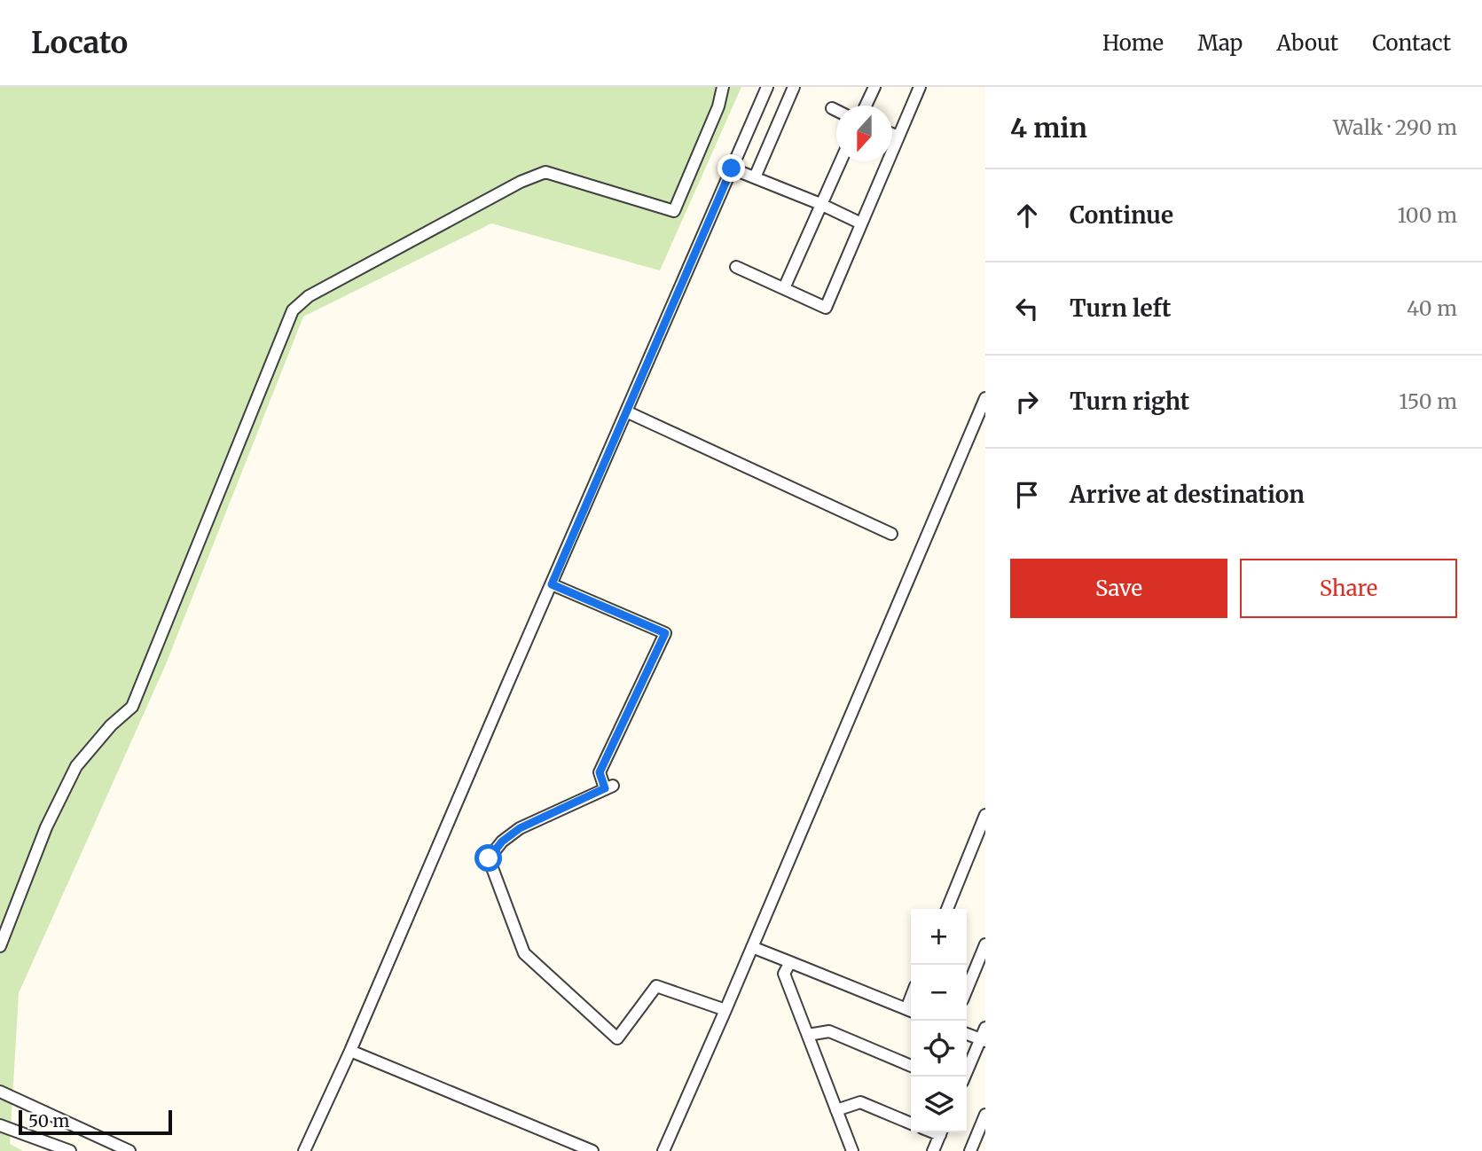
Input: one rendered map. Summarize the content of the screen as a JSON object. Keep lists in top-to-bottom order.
{
  "scale_bar": "50 m",
  "north": "bottom",
  "page": {
    "header": "Locato",
    "nav": [
      "Home",
      "Map",
      "About",
      "Contact"
    ],
    "heading": ["4 min", "Walk · 290 m"],
    "list": [
      ["Continue", "100 m"],
      ["Turn left", "40 m"],
      ["Turn right", "150 m"],
      "Arrive at destination"
    ],
    "buttons": ["Save", "Share"],
    "map_buttons": ["+", "−"],
    "scale": "50 m"
  }
}
